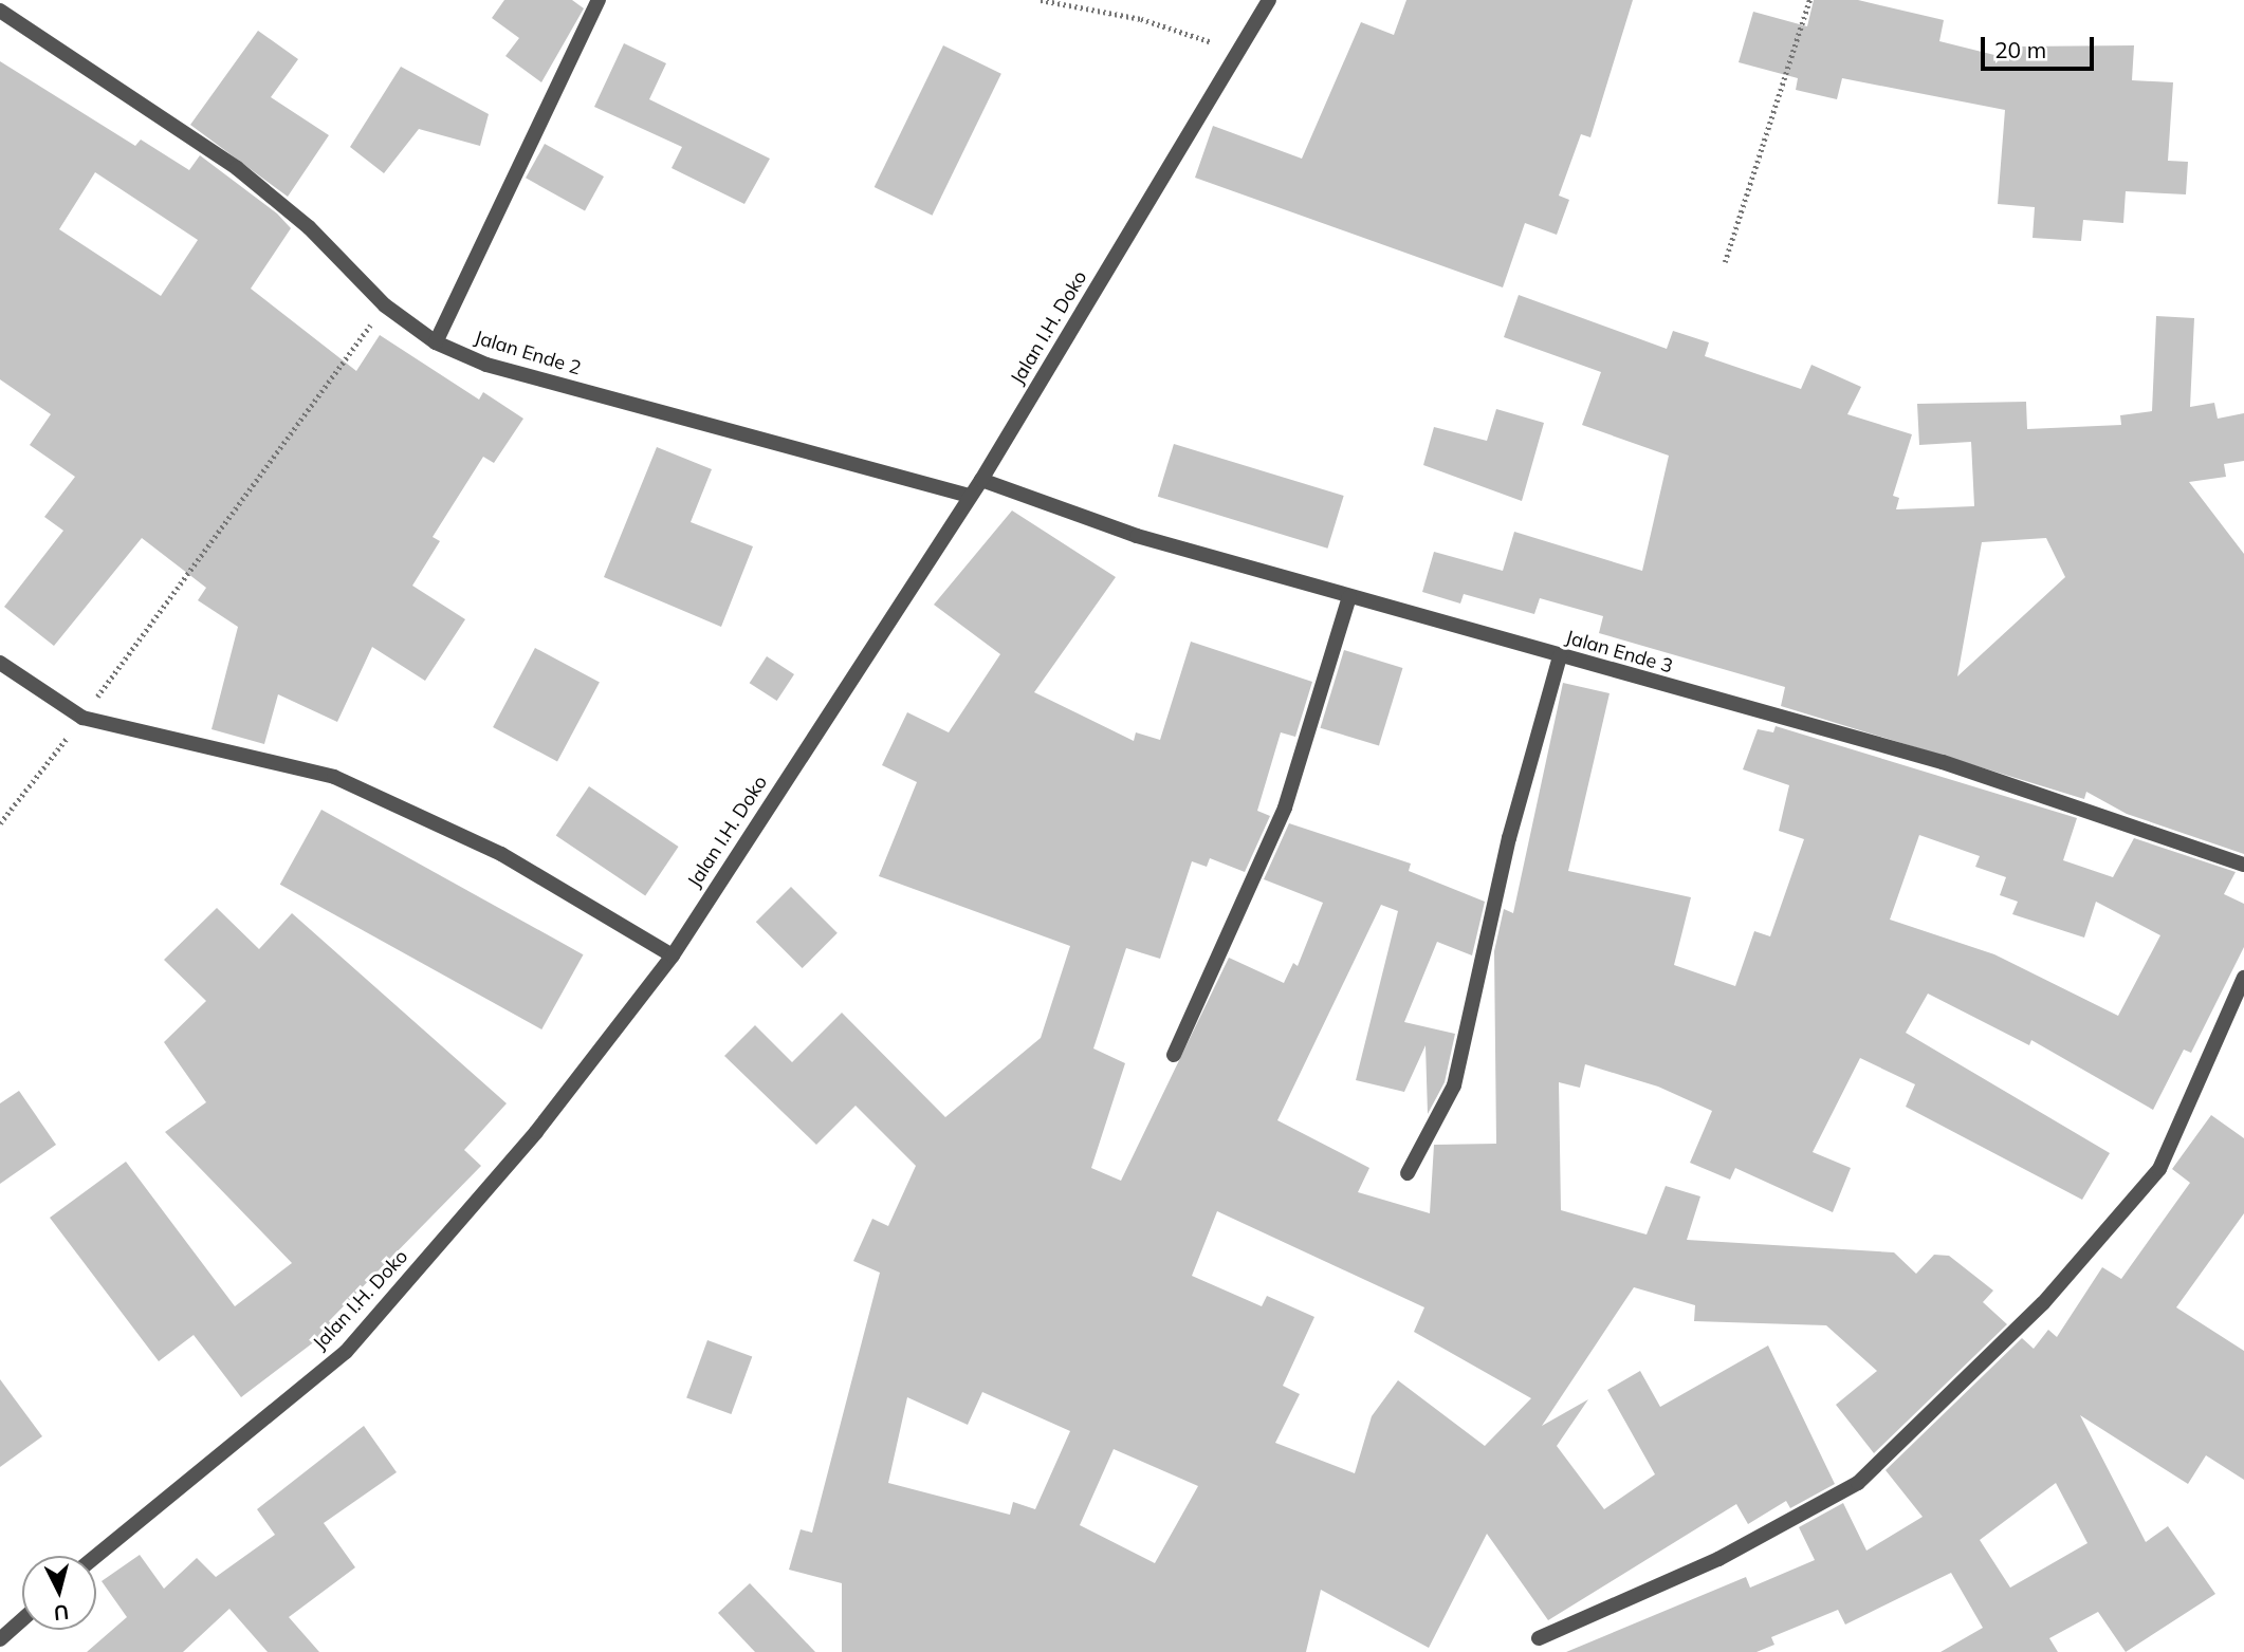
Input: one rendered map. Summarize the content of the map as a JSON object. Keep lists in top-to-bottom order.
{
  "streets": {
    "street": ["Jalan I.H. Doko", "Jalan Ende 2", "Jalan Ende 3"]
  },
  "crossings": [
    ["Jalan I.H. Doko", "Jalan Ende 2"],
    ["Jalan I.H. Doko", "Jalan Ende 3"]
  ],
  "scale_bar": "20 m",
  "north": "bottom"
}
